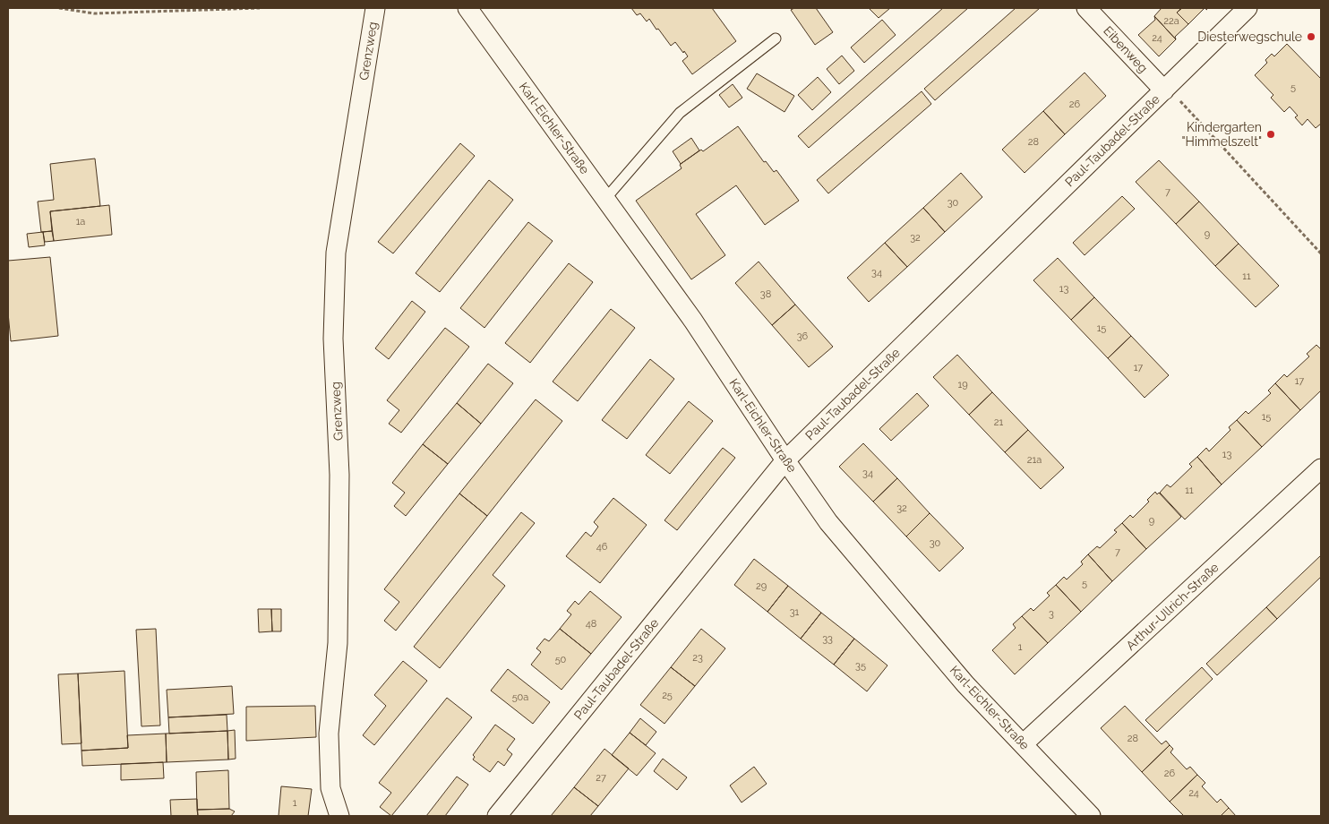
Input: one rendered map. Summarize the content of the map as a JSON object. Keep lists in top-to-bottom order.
{
  "streets": {
    "street": [
      "Eibenweg",
      "Grenzweg",
      "Karl-Eichler-Straße",
      "Paul-Taubadel-Straße",
      "Arthur-Ullrich-Straße"
    ]
  },
  "crossings": [
    ["Eibenweg", "Paul-Taubadel-Straße"],
    ["Karl-Eichler-Straße", "Paul-Taubadel-Straße"],
    ["Karl-Eichler-Straße", "Arthur-Ullrich-Straße"]
  ],
  "places": ["Diesterwegschule", "Kindergarten \"Himmelszelt\""],
  "house_numbers": [
    "22a",
    "24",
    "5",
    "26",
    "28",
    "7",
    "30",
    "1a",
    "9",
    "32",
    "34",
    "11",
    "13",
    "38",
    "15",
    "36",
    "17",
    "17",
    "19",
    "15",
    "21",
    "13",
    "21a",
    "34",
    "11",
    "32",
    "9",
    "30",
    "46",
    "7",
    "5",
    "29",
    "31",
    "3",
    "48",
    "33",
    "1",
    "23",
    "50",
    "35",
    "25",
    "50a",
    "28",
    "26",
    "27",
    "24",
    "1"
  ]
}
